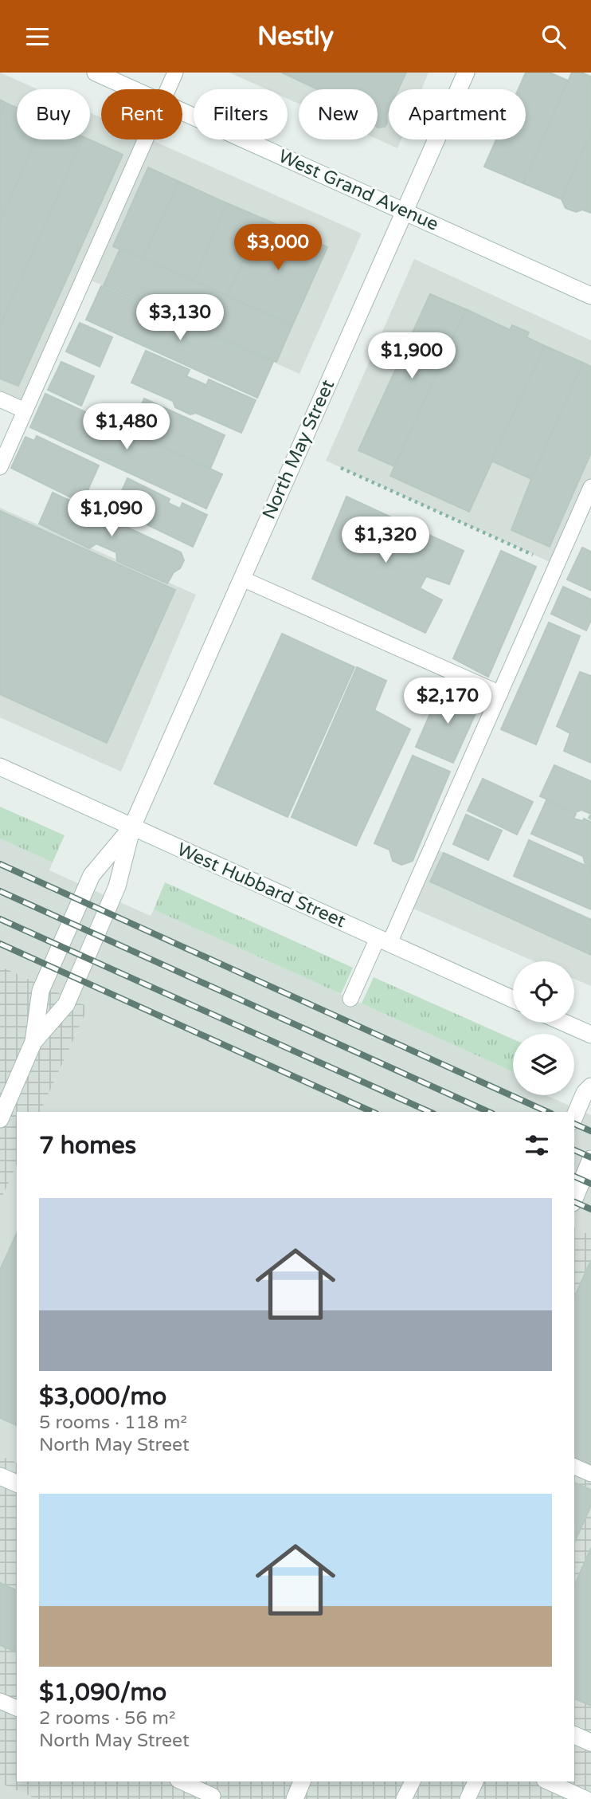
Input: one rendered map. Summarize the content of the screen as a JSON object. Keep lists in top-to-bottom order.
{
  "streets": {
    "street": ["West Grand Avenue", "North May Street", "West Hubbard Street"]
  },
  "crossings": [
    ["West Grand Avenue", "North May Street"],
    ["North May Street", "West Hubbard Street"]
  ],
  "page": {
    "header": "Nestly",
    "chip": [
      "Buy",
      "Rent",
      "Filters",
      "New",
      "Apartment"
    ],
    "price": [
      "$3,000",
      "$3,130",
      "$1,900",
      "$1,480",
      "$1,090",
      "$1,320",
      "$2,170"
    ],
    "heading": "7 homes",
    "list": [
      {
        "name": "$3,000/mo",
        "note": "5 rooms · 118 m² · North May Street"
      },
      {
        "name": "$1,090/mo",
        "note": "2 rooms · 56 m² · North May Street"
      }
    ]
  }
}
